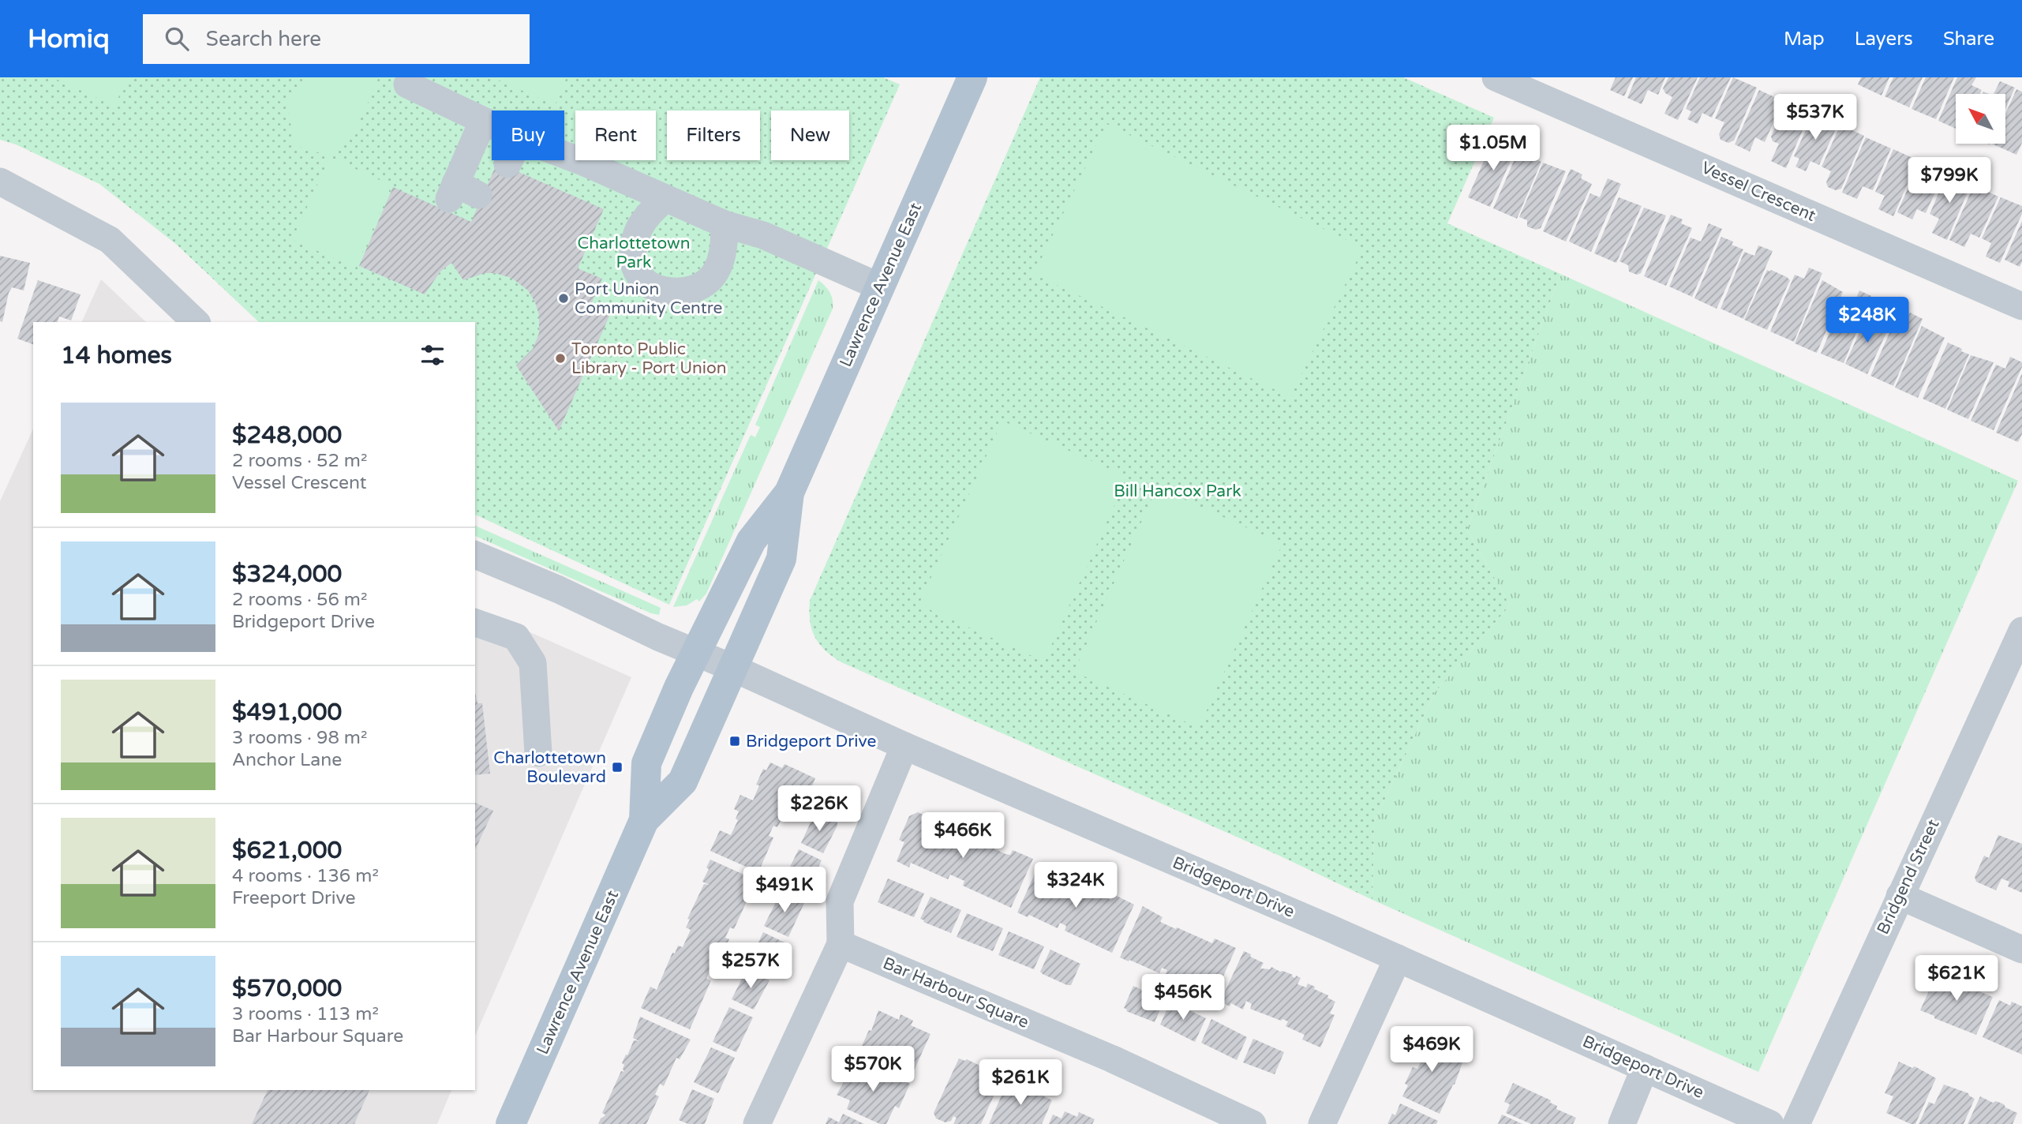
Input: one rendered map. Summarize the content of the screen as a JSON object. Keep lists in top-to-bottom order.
{
  "streets": {
    "main road": ["Lawrence Avenue East"],
    "street": [
      "Vessel Crescent",
      "Bridgend Street",
      "Bridgeport Drive",
      "Bar Harbour Square"
    ]
  },
  "crossings": [
    ["Lawrence Avenue East", "Bridgeport Drive"]
  ],
  "parks": ["Charlottetown Park", "Bill Hancox Park"],
  "places": {
    "other": ["Port Union Community Centre", "Toronto Public Library - Port Union"],
    "transit": ["Bridgeport Drive", "Charlottetown Boulevard"]
  },
  "north": "top left",
  "page": {
    "header": "Homiq",
    "search": "Search here",
    "nav": ["Map", "Layers", "Share"],
    "price": [
      "$537K",
      "$1.05M",
      "$799K",
      "$248K",
      "$226K",
      "$466K",
      "$324K",
      "$491K",
      "$257K",
      "$621K",
      "$456K",
      "$469K",
      "$570K",
      "$261K"
    ],
    "chip": [
      "Buy",
      "Rent",
      "Filters",
      "New"
    ],
    "heading": "14 homes",
    "list": [
      {
        "name": "$248,000",
        "note": "2 rooms · 52 m² · Vessel Crescent"
      },
      {
        "name": "$324,000",
        "note": "2 rooms · 56 m² · Bridgeport Drive"
      },
      {
        "name": "$491,000",
        "note": "3 rooms · 98 m² · Anchor Lane"
      },
      {
        "name": "$621,000",
        "note": "4 rooms · 136 m² · Freeport Drive"
      },
      {
        "name": "$570,000",
        "note": "3 rooms · 113 m² · Bar Harbour Square"
      }
    ]
  }
}
